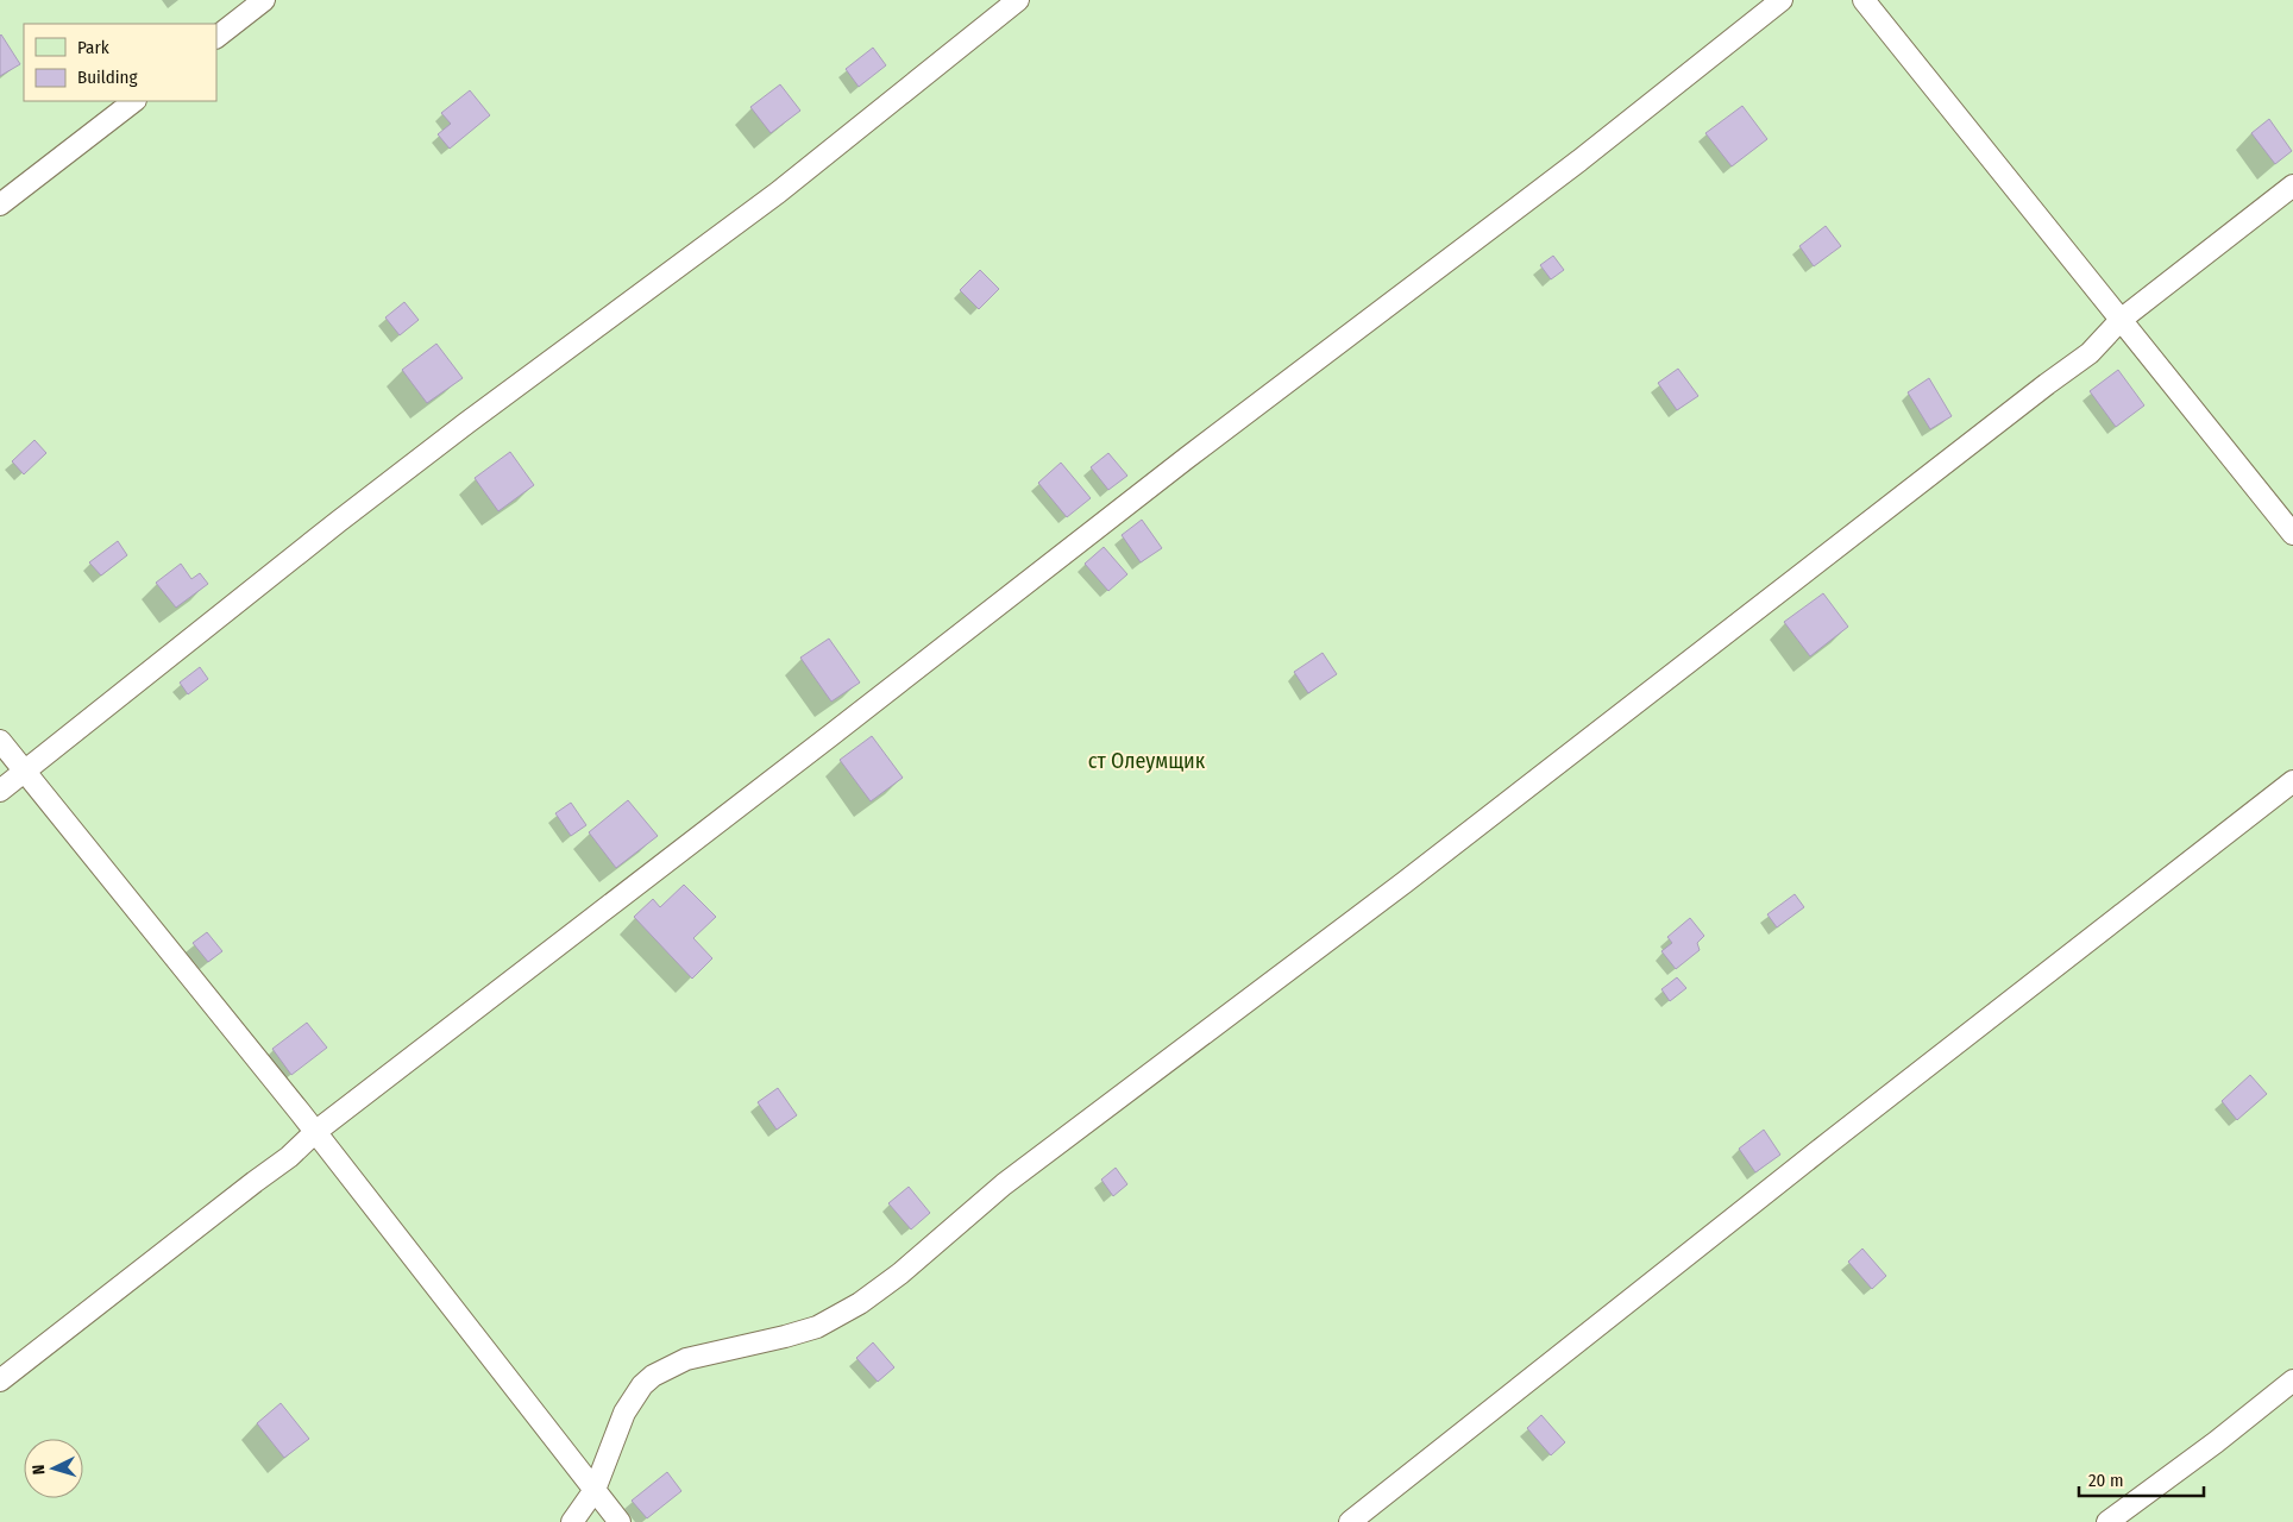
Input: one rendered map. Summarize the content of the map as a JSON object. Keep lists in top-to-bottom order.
{
  "parks": ["ст Олеумщик"],
  "legend": ["Park", "Building"],
  "scale_bar": "20 m",
  "north": "left"
}
